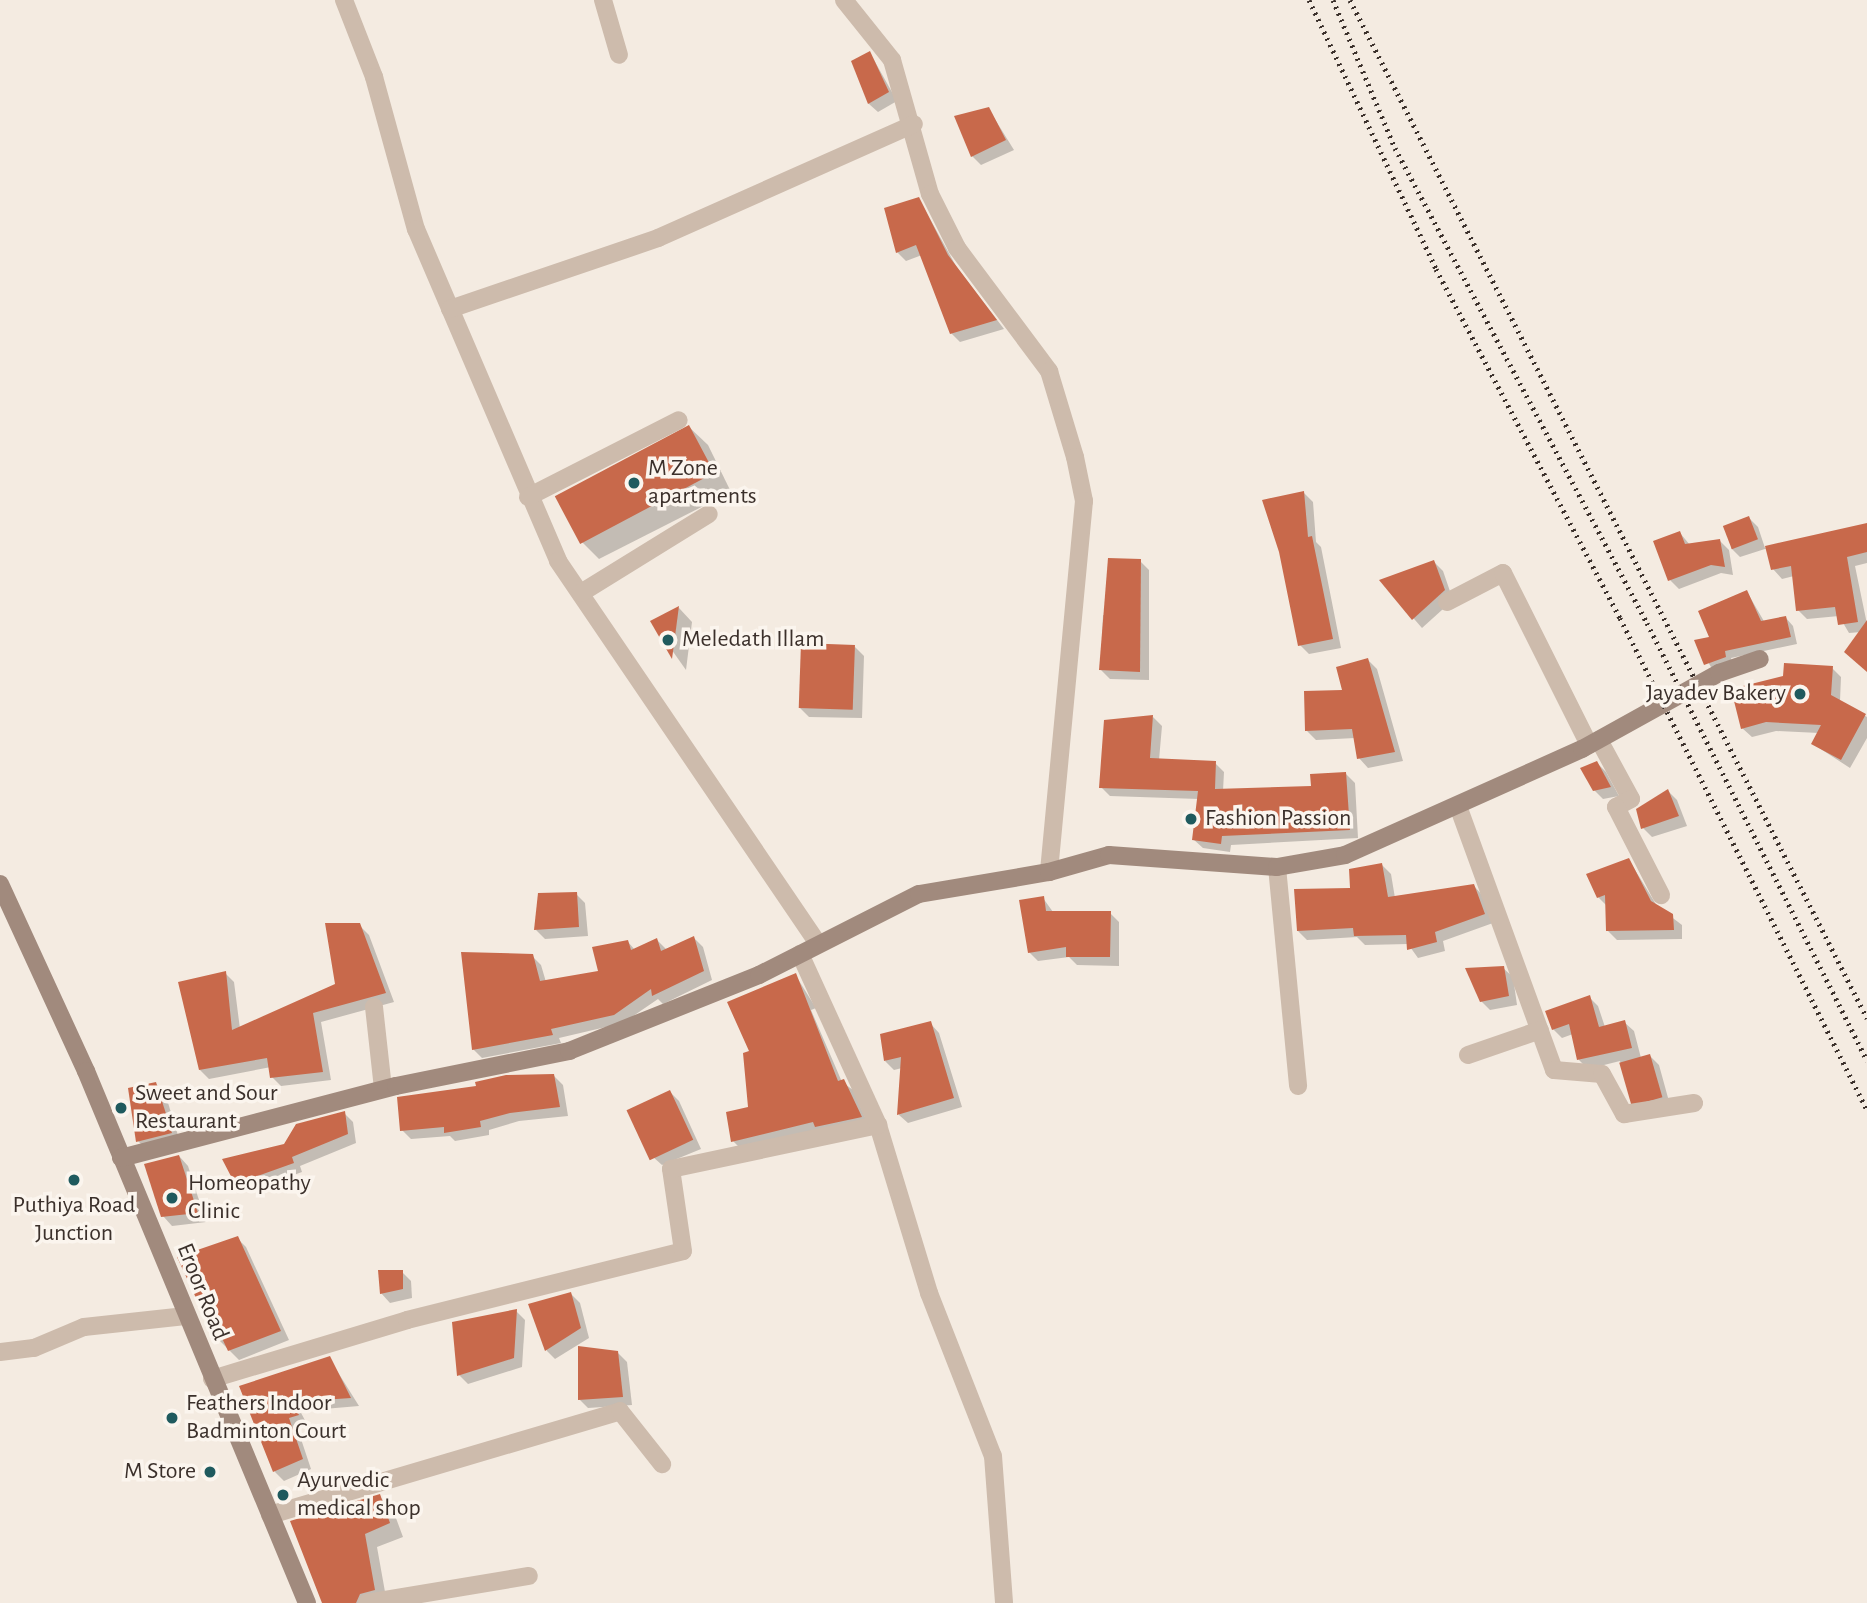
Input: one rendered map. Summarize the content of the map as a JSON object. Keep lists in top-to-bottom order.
{
  "streets": {
    "main road": ["Eroor Road"]
  },
  "places": [
    "M Zone apartments",
    "Meledath Illam",
    "Jayadev Bakery",
    "Fashion Passion",
    "Sweet and Sour Restaurant",
    "Puthiya Road Junction",
    "Homeopathy Clinic",
    "Feathers Indoor Badminton Court",
    "M Store",
    "Ayurvedic medical shop"
  ]
}
